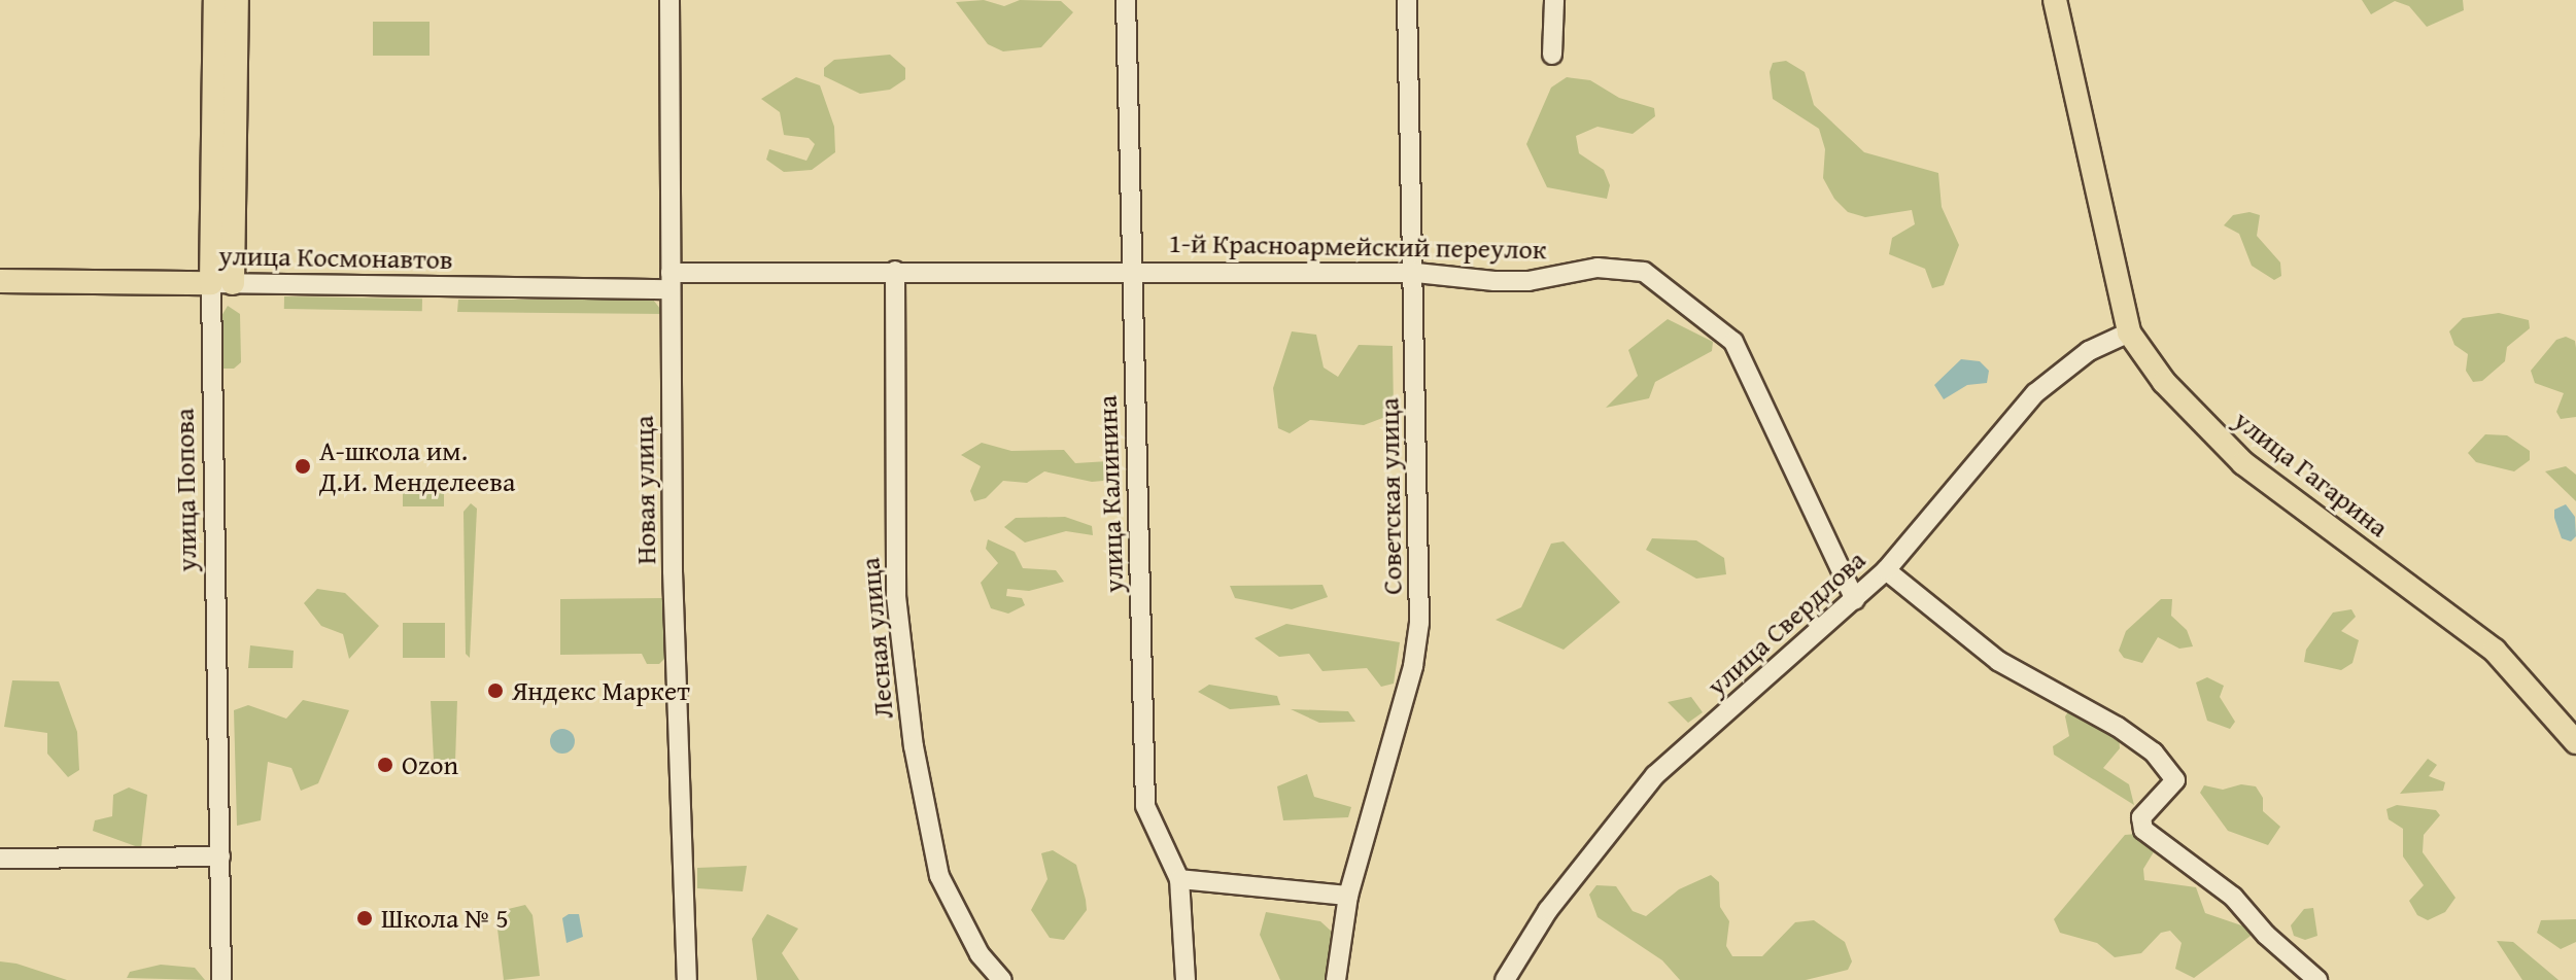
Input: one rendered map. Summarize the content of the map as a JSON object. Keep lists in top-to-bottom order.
{
  "streets": {
    "main road": ["улица Космонавтов", "улица Гагарина", "улица Попова"],
    "street": [
      "1-й Красноармейский переулок",
      "Новая улица",
      "улица Калинина",
      "Советская улица",
      "улица Свердлова",
      "Лесная улица"
    ]
  },
  "crossings": [
    ["1-й Красноармейский переулок", "улица Космонавтов"],
    ["1-й Красноармейский переулок", "Новая улица"],
    ["1-й Красноармейский переулок", "улица Калинина"],
    ["1-й Красноармейский переулок", "Советская улица"],
    ["1-й Красноармейский переулок", "улица Свердлова"],
    ["1-й Красноармейский переулок", "Лесная улица"],
    ["улица Космонавтов", "улица Попова"],
    ["улица Космонавтов", "Новая улица"],
    ["улица Гагарина", "улица Свердлова"]
  ],
  "places": [
    "А-школа им. Д.И. Менделеева",
    "Яндекс Маркет",
    "Ozon",
    "Школа № 5"
  ]
}
